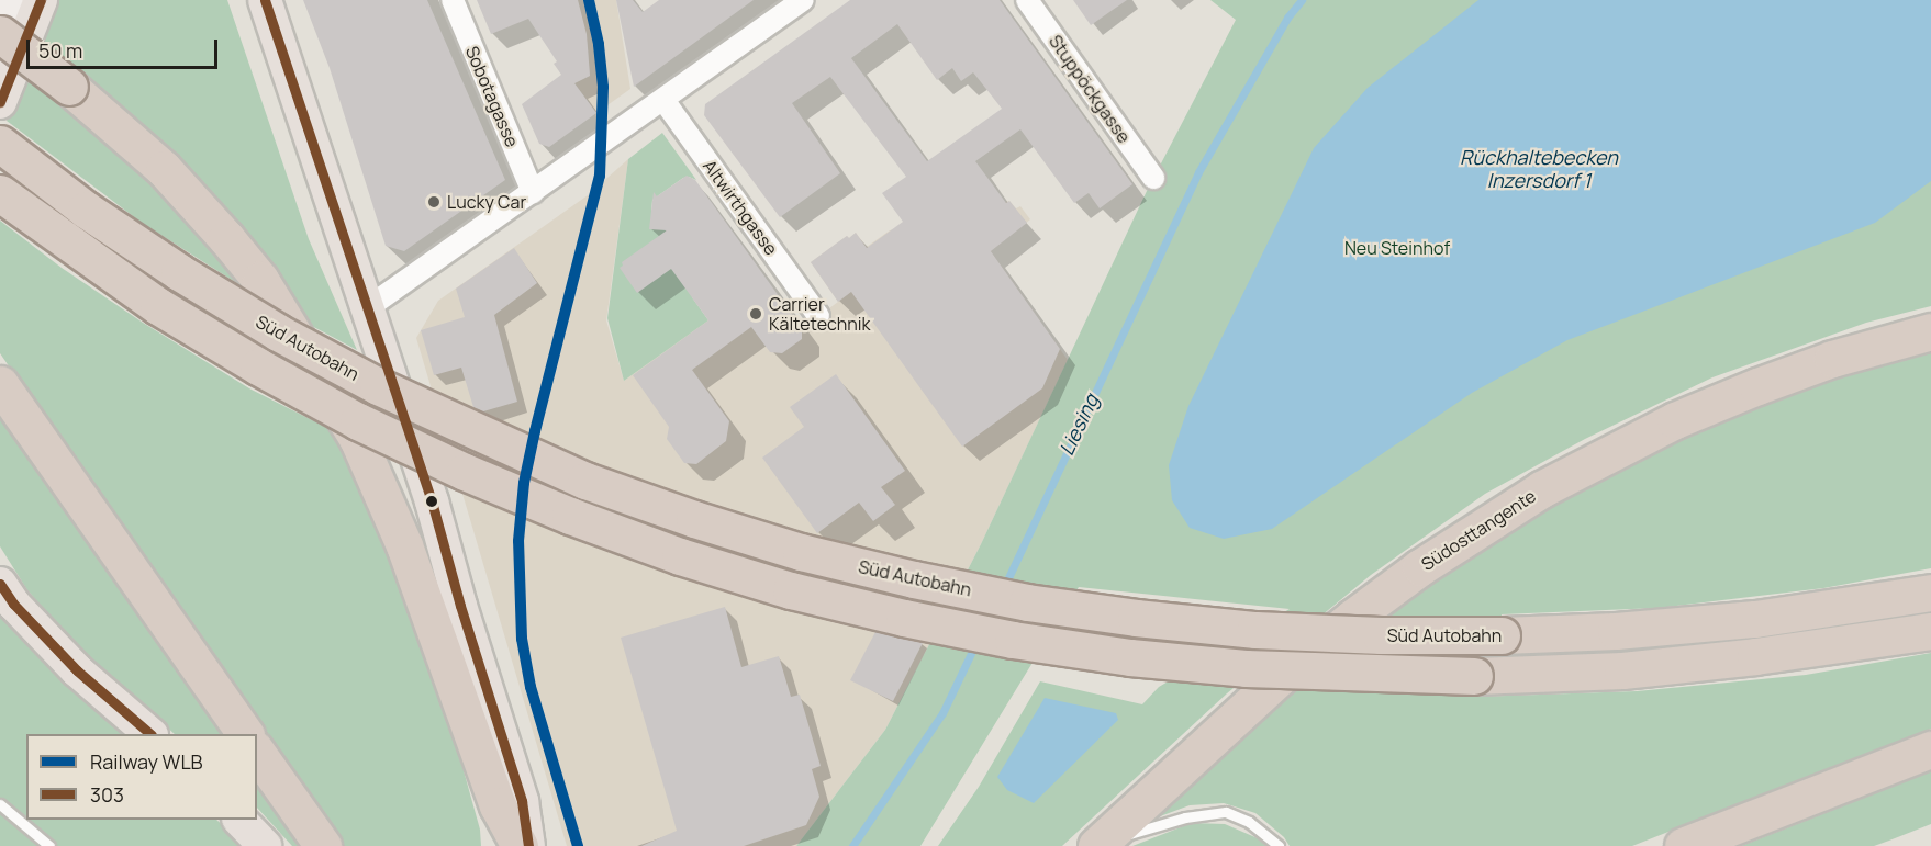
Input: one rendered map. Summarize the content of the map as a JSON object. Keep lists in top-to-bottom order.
{
  "streets": {
    "highway": ["Süd Autobahn", "Südosttangente"],
    "street": ["Stuppöckgasse", "Sobotagasse", "Altwirthgasse"]
  },
  "water": ["Rückhaltebecken Inzersdorf 1", "Liesing"],
  "parks": ["Neu Steinhof"],
  "places": ["Lucky Car", "Carrier Kältetechnik"],
  "lines": ["rail line WLB", "transit line 303"],
  "legend": ["Railway WLB", "303"],
  "scale_bar": "50 m"
}
